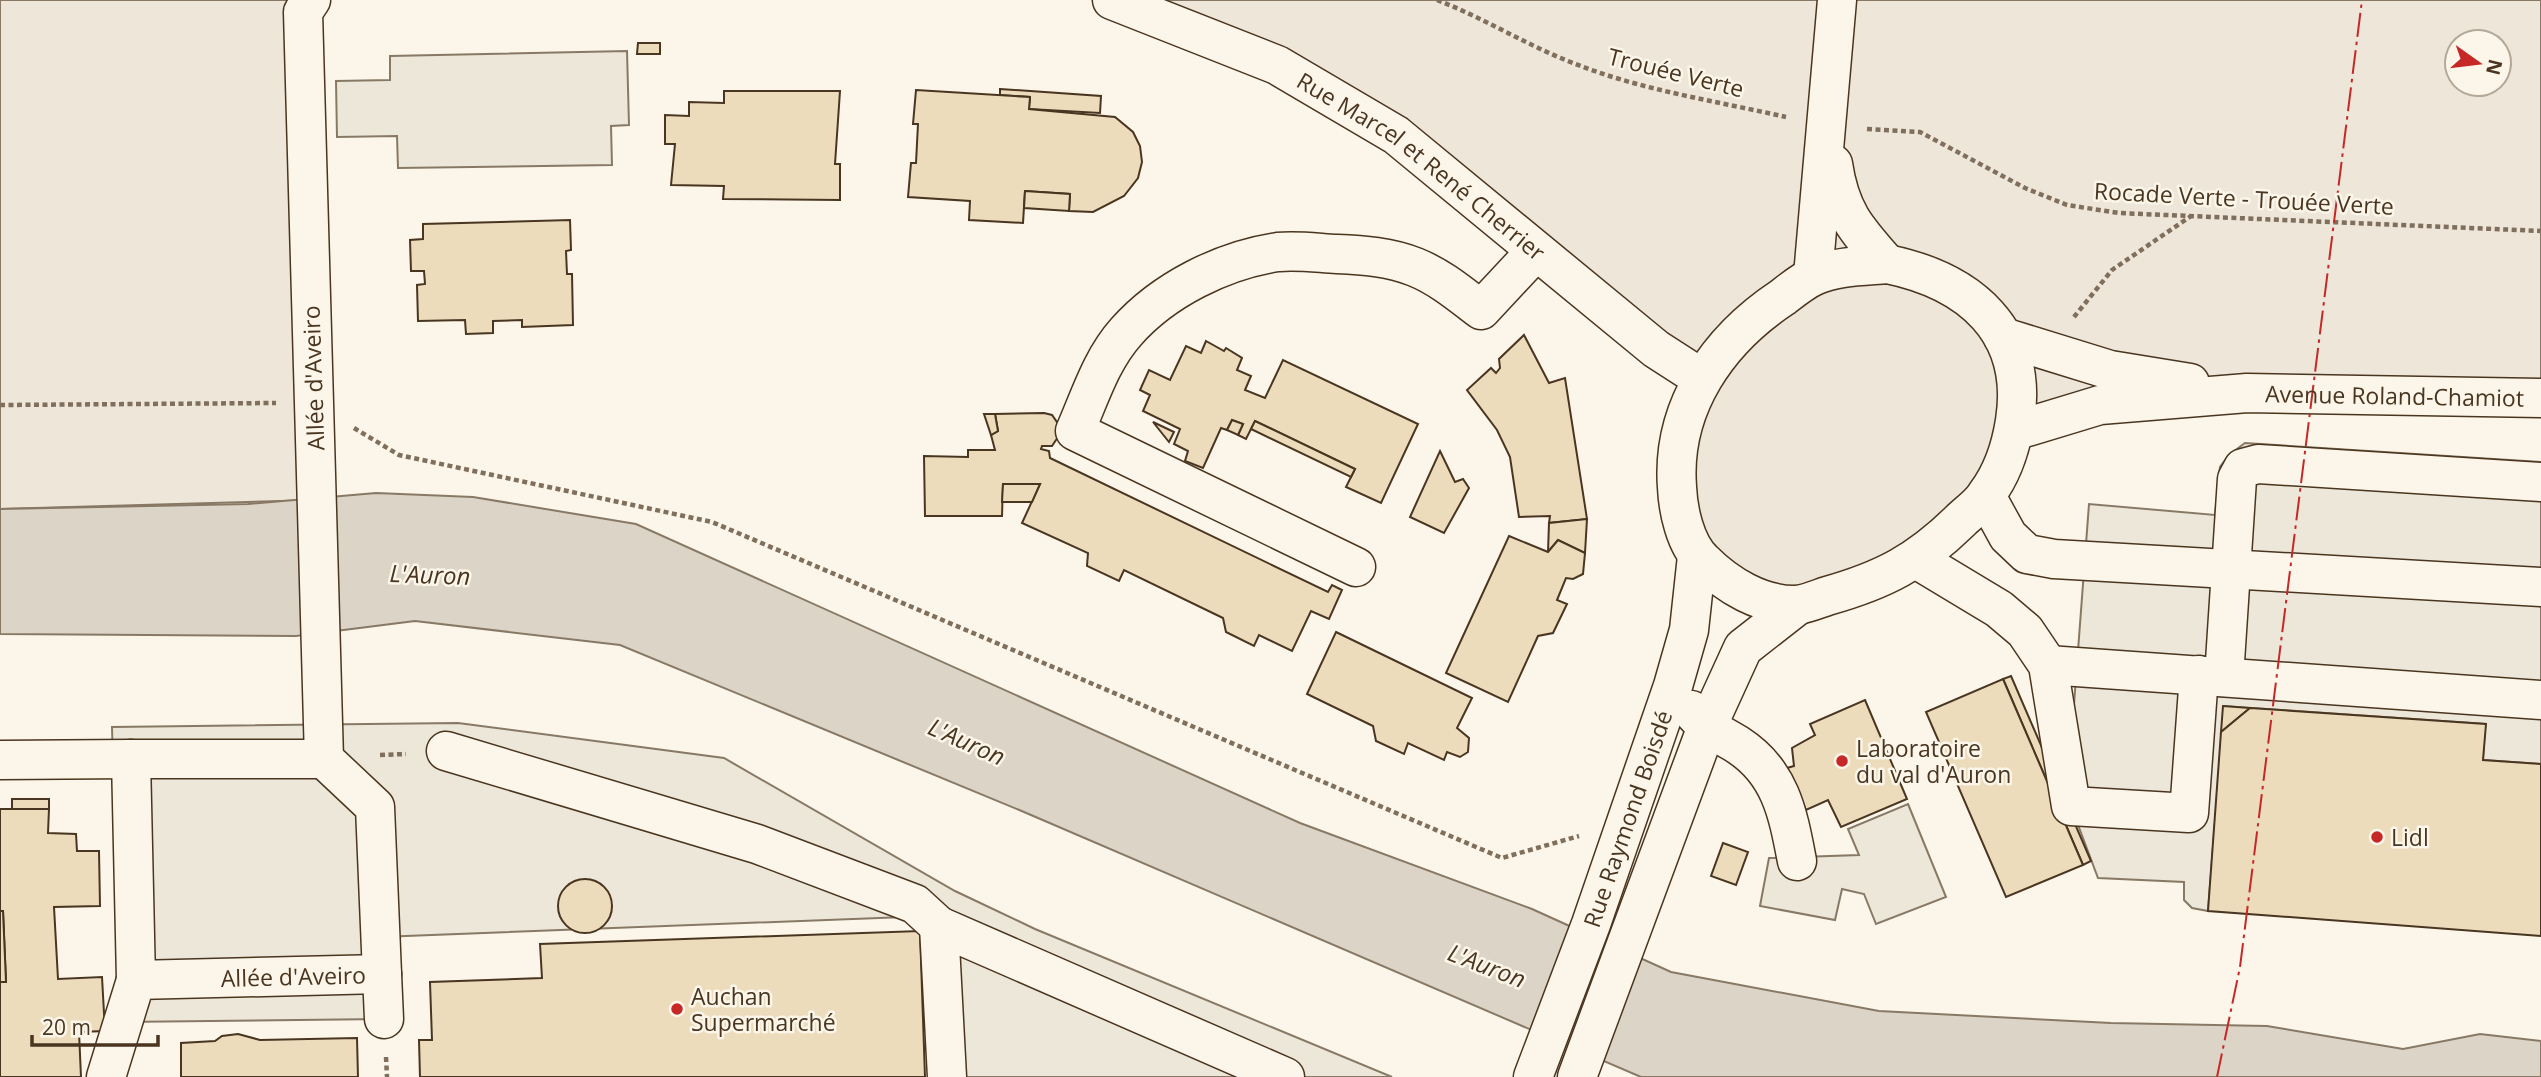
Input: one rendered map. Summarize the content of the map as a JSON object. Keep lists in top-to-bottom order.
{
  "streets": {
    "street": [
      "Rue Marcel et René Cherrier",
      "Allée d'Aveiro",
      "Avenue Roland-Chamiot",
      "Rue Raymond Boisdé"
    ],
    "path": ["Trouée Verte", "Rocade Verte - Trouée Verte"]
  },
  "crossings": [
    ["Trouée Verte", "Rocade Verte - Trouée Verte"]
  ],
  "water": ["L'Auron"],
  "places": ["Laboratoire du val d'Auron", "Lidl", "Auchan Supermarché"],
  "scale_bar": "20 m",
  "north": "right"
}
